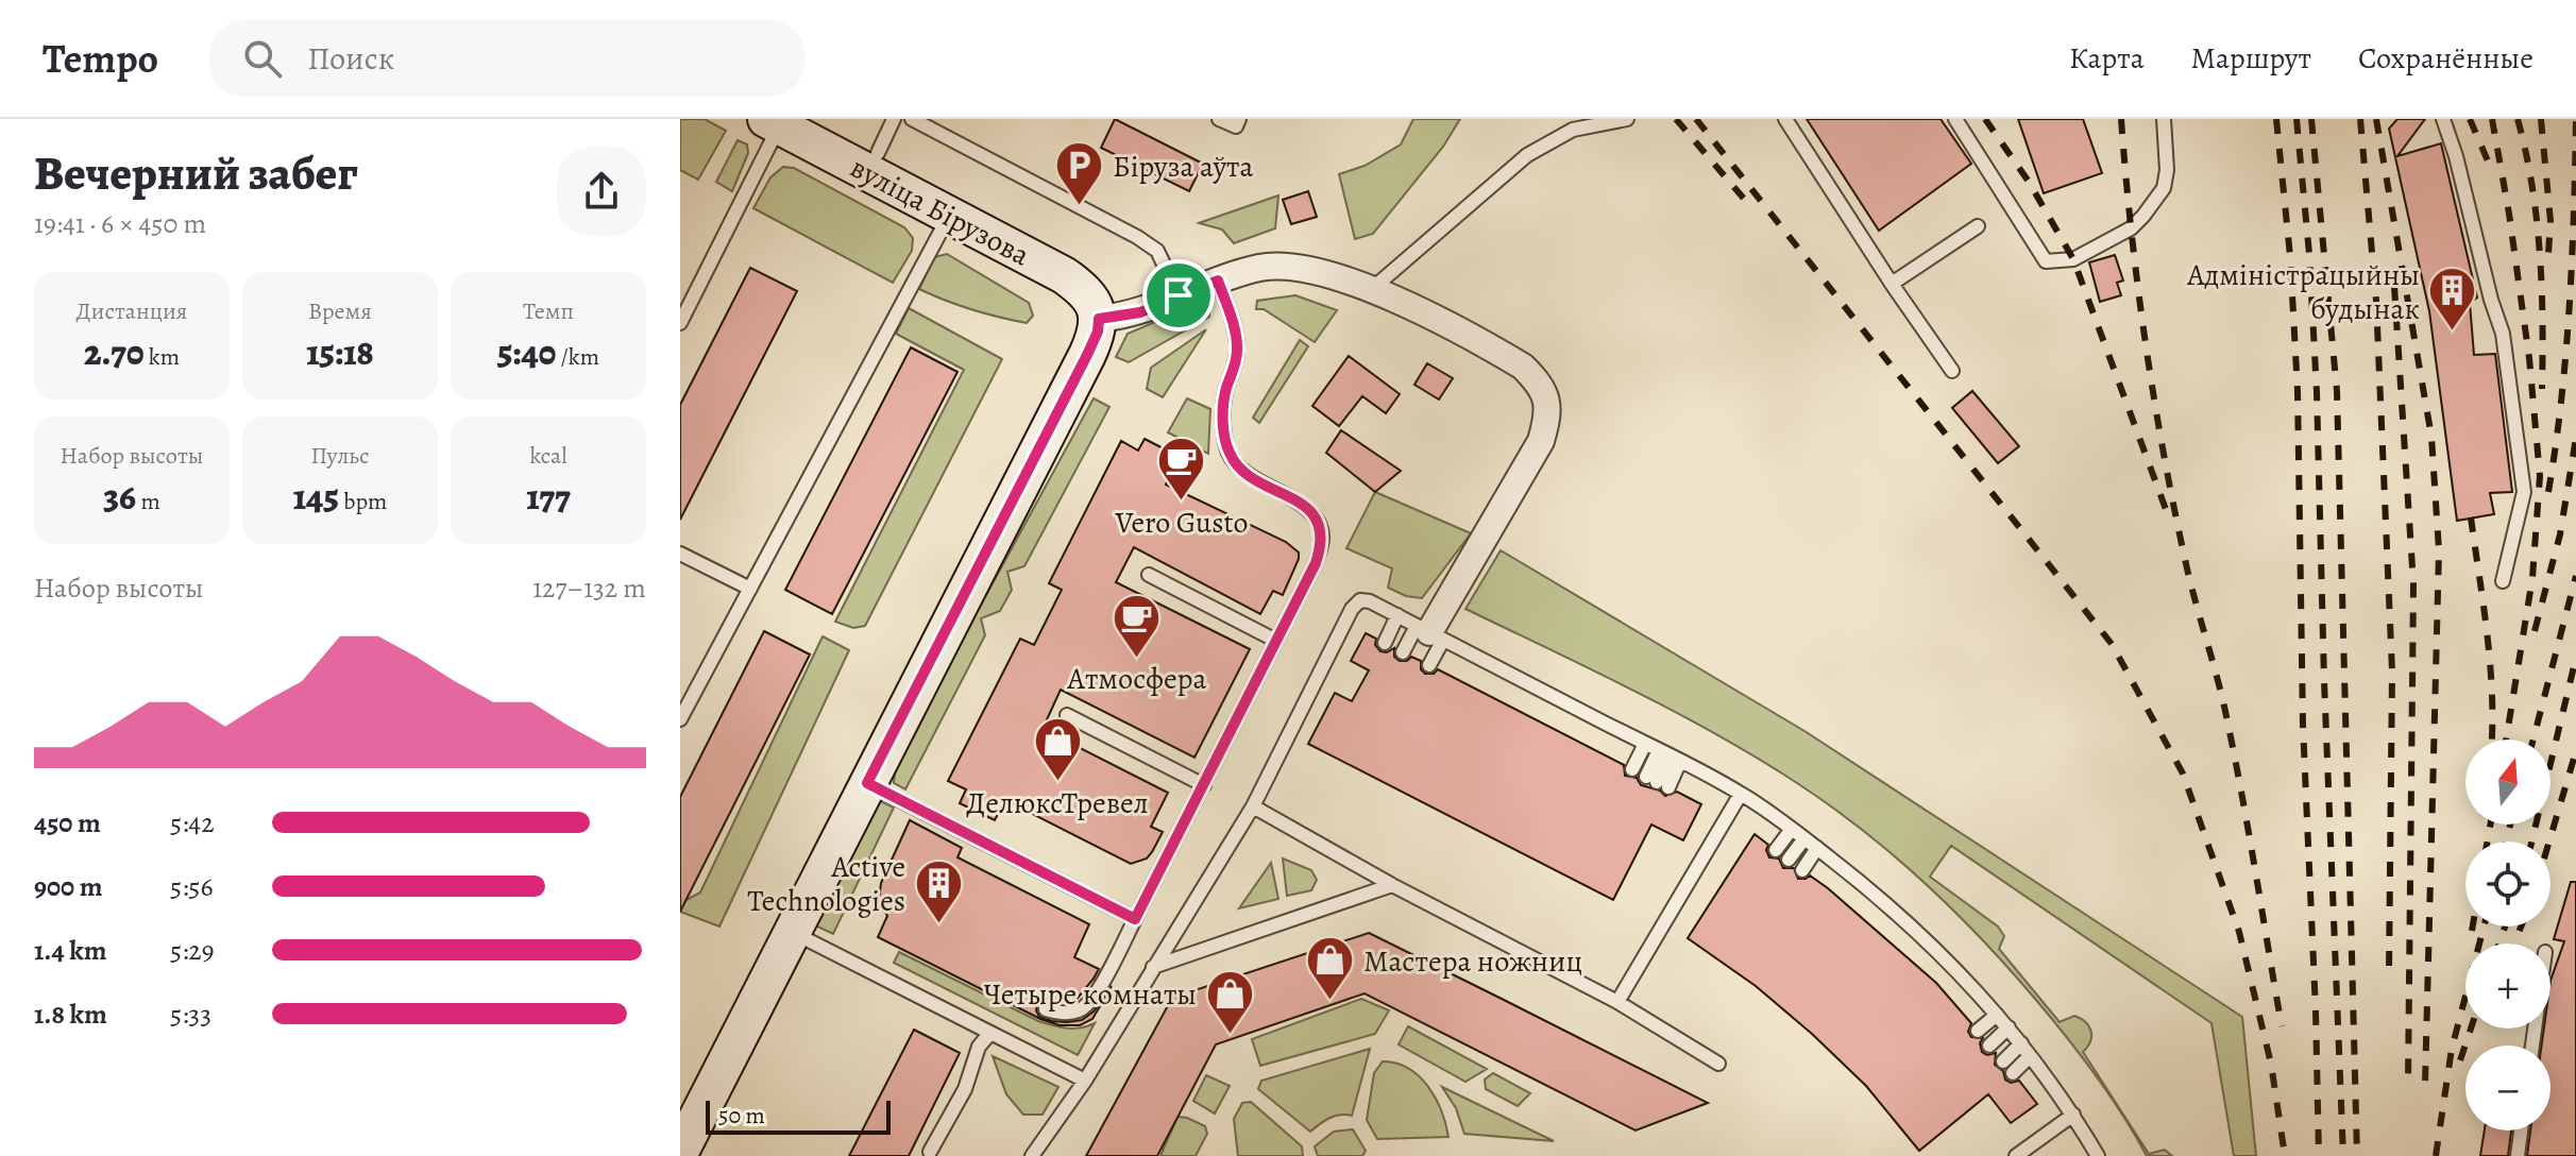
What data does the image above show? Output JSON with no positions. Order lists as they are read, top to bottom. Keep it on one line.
{"streets":{"street":["вуліца Бірузова"]},"places":{"parking":["Біруза аўта"],"building":["Адміністрацыйны будынак","Active Technologies"],"cafe":["Vero Gusto","Атмосфера"],"shop":["ДелюксТревел","Мастера ножниц","Четыре комнаты"]},"scale_bar":"50 m","north":"top","page":{"header":"Tempo","search":"Поиск","nav":["Карта","Маршрут","Сохранённые"],"heading":["Вечерний забег","19:41 · 6 × 450 m"],"stats":[["Дистанция","2.70 km"],["Время","15:18"],["Темп","5:40 /km"],["Набор высоты","36 m"],["Пульс","145 bpm"],["kcal","177"]],"chart":["Набор высоты","127–132 m"],"map_buttons":["+","−"],"list":[{"name":"450 m","note":"5:42"},{"name":"900 m","note":"5:56"},{"name":"1.4 km","note":"5:29"},{"name":"1.8 km","note":"5:33"}],"scale":"50 m"}}
